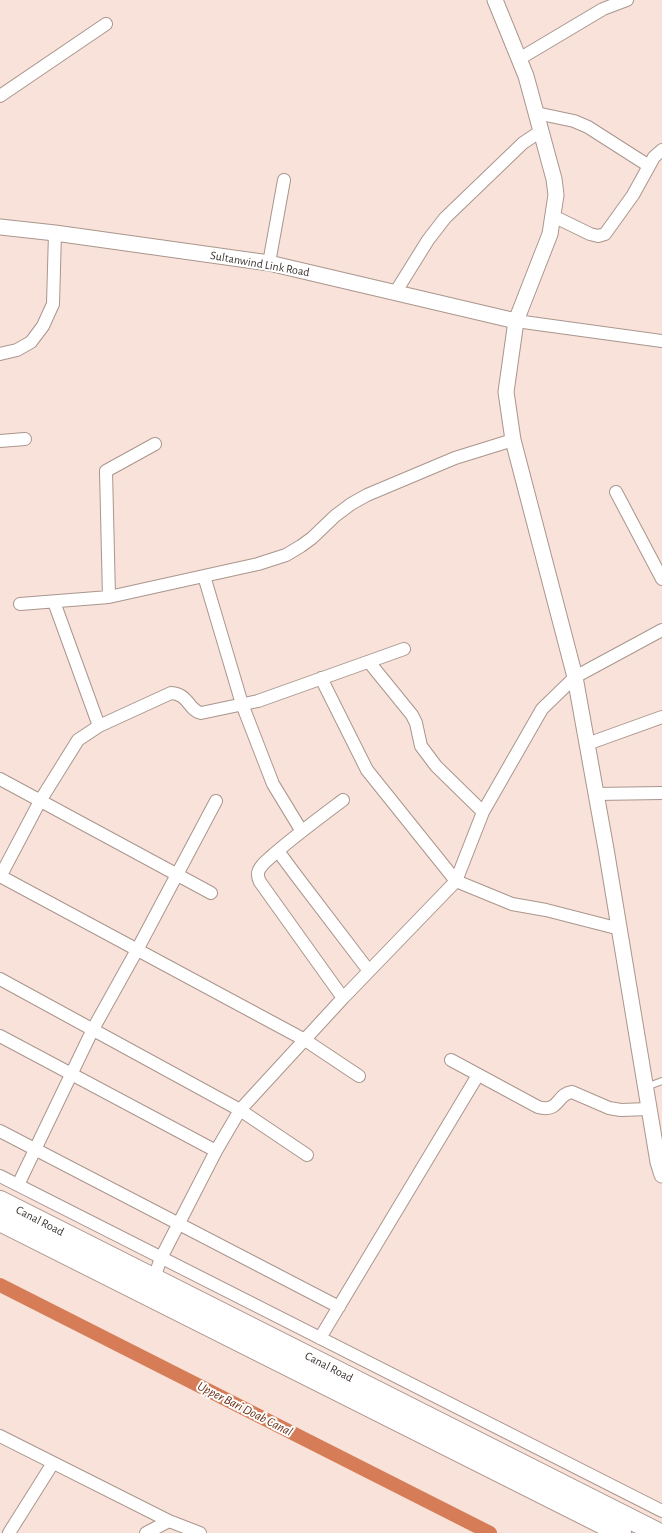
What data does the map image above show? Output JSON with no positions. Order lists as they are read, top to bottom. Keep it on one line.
{"streets":{"main road":["Canal Road"],"street":["Sultanwind Link Road"]},"water":["Upper Bari Doab Canal"]}
